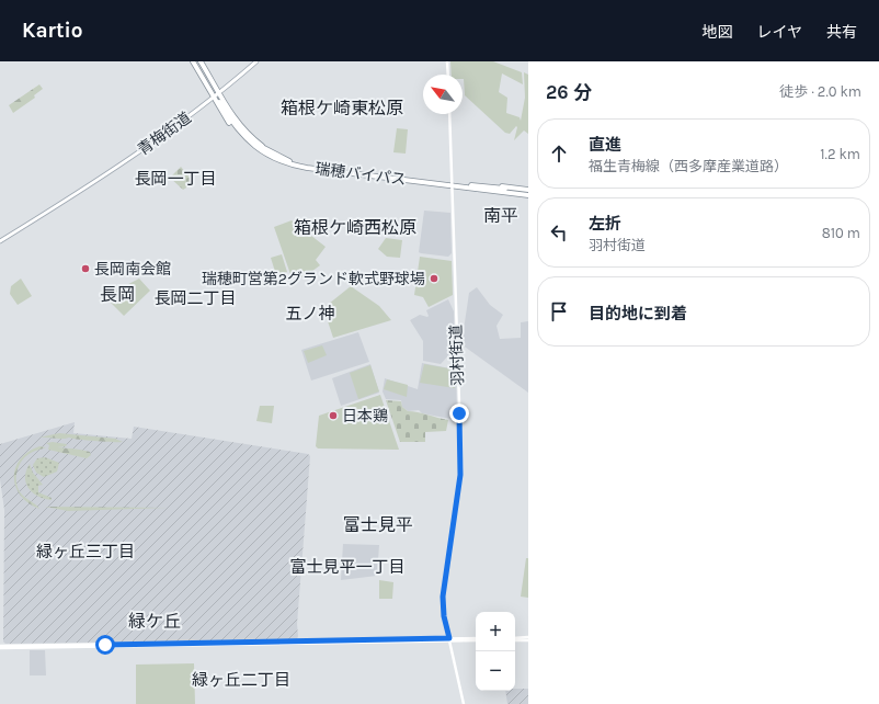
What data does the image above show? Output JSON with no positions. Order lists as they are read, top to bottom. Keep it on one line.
{"streets":{"highway":["瑞穂バイパス"],"main road":["青梅街道","羽村街道"]},"crossings":[["瑞穂バイパス","羽村街道"]],"districts":["箱根ケ崎東松原","長岡一丁目","南平","箱根ケ崎西松原","長岡","長岡二丁目","五ノ神","富士見平","緑ヶ丘三丁目","富士見平一丁目","緑ケ丘","緑ヶ丘二丁目"],"places":["長岡南会館","瑞穂町営第2グランド軟式野球場","日本鶏"],"north":"top left","page":{"header":"Kartio","nav":["地図","レイヤ","共有"],"heading":["26 分","徒歩 · 2.0 km"],"list":[["直進","福生青梅線（西多摩産業道路）","1.2 km"],["左折","羽村街道","810 m"],"目的地に到着"],"map_buttons":["+","−"]}}
